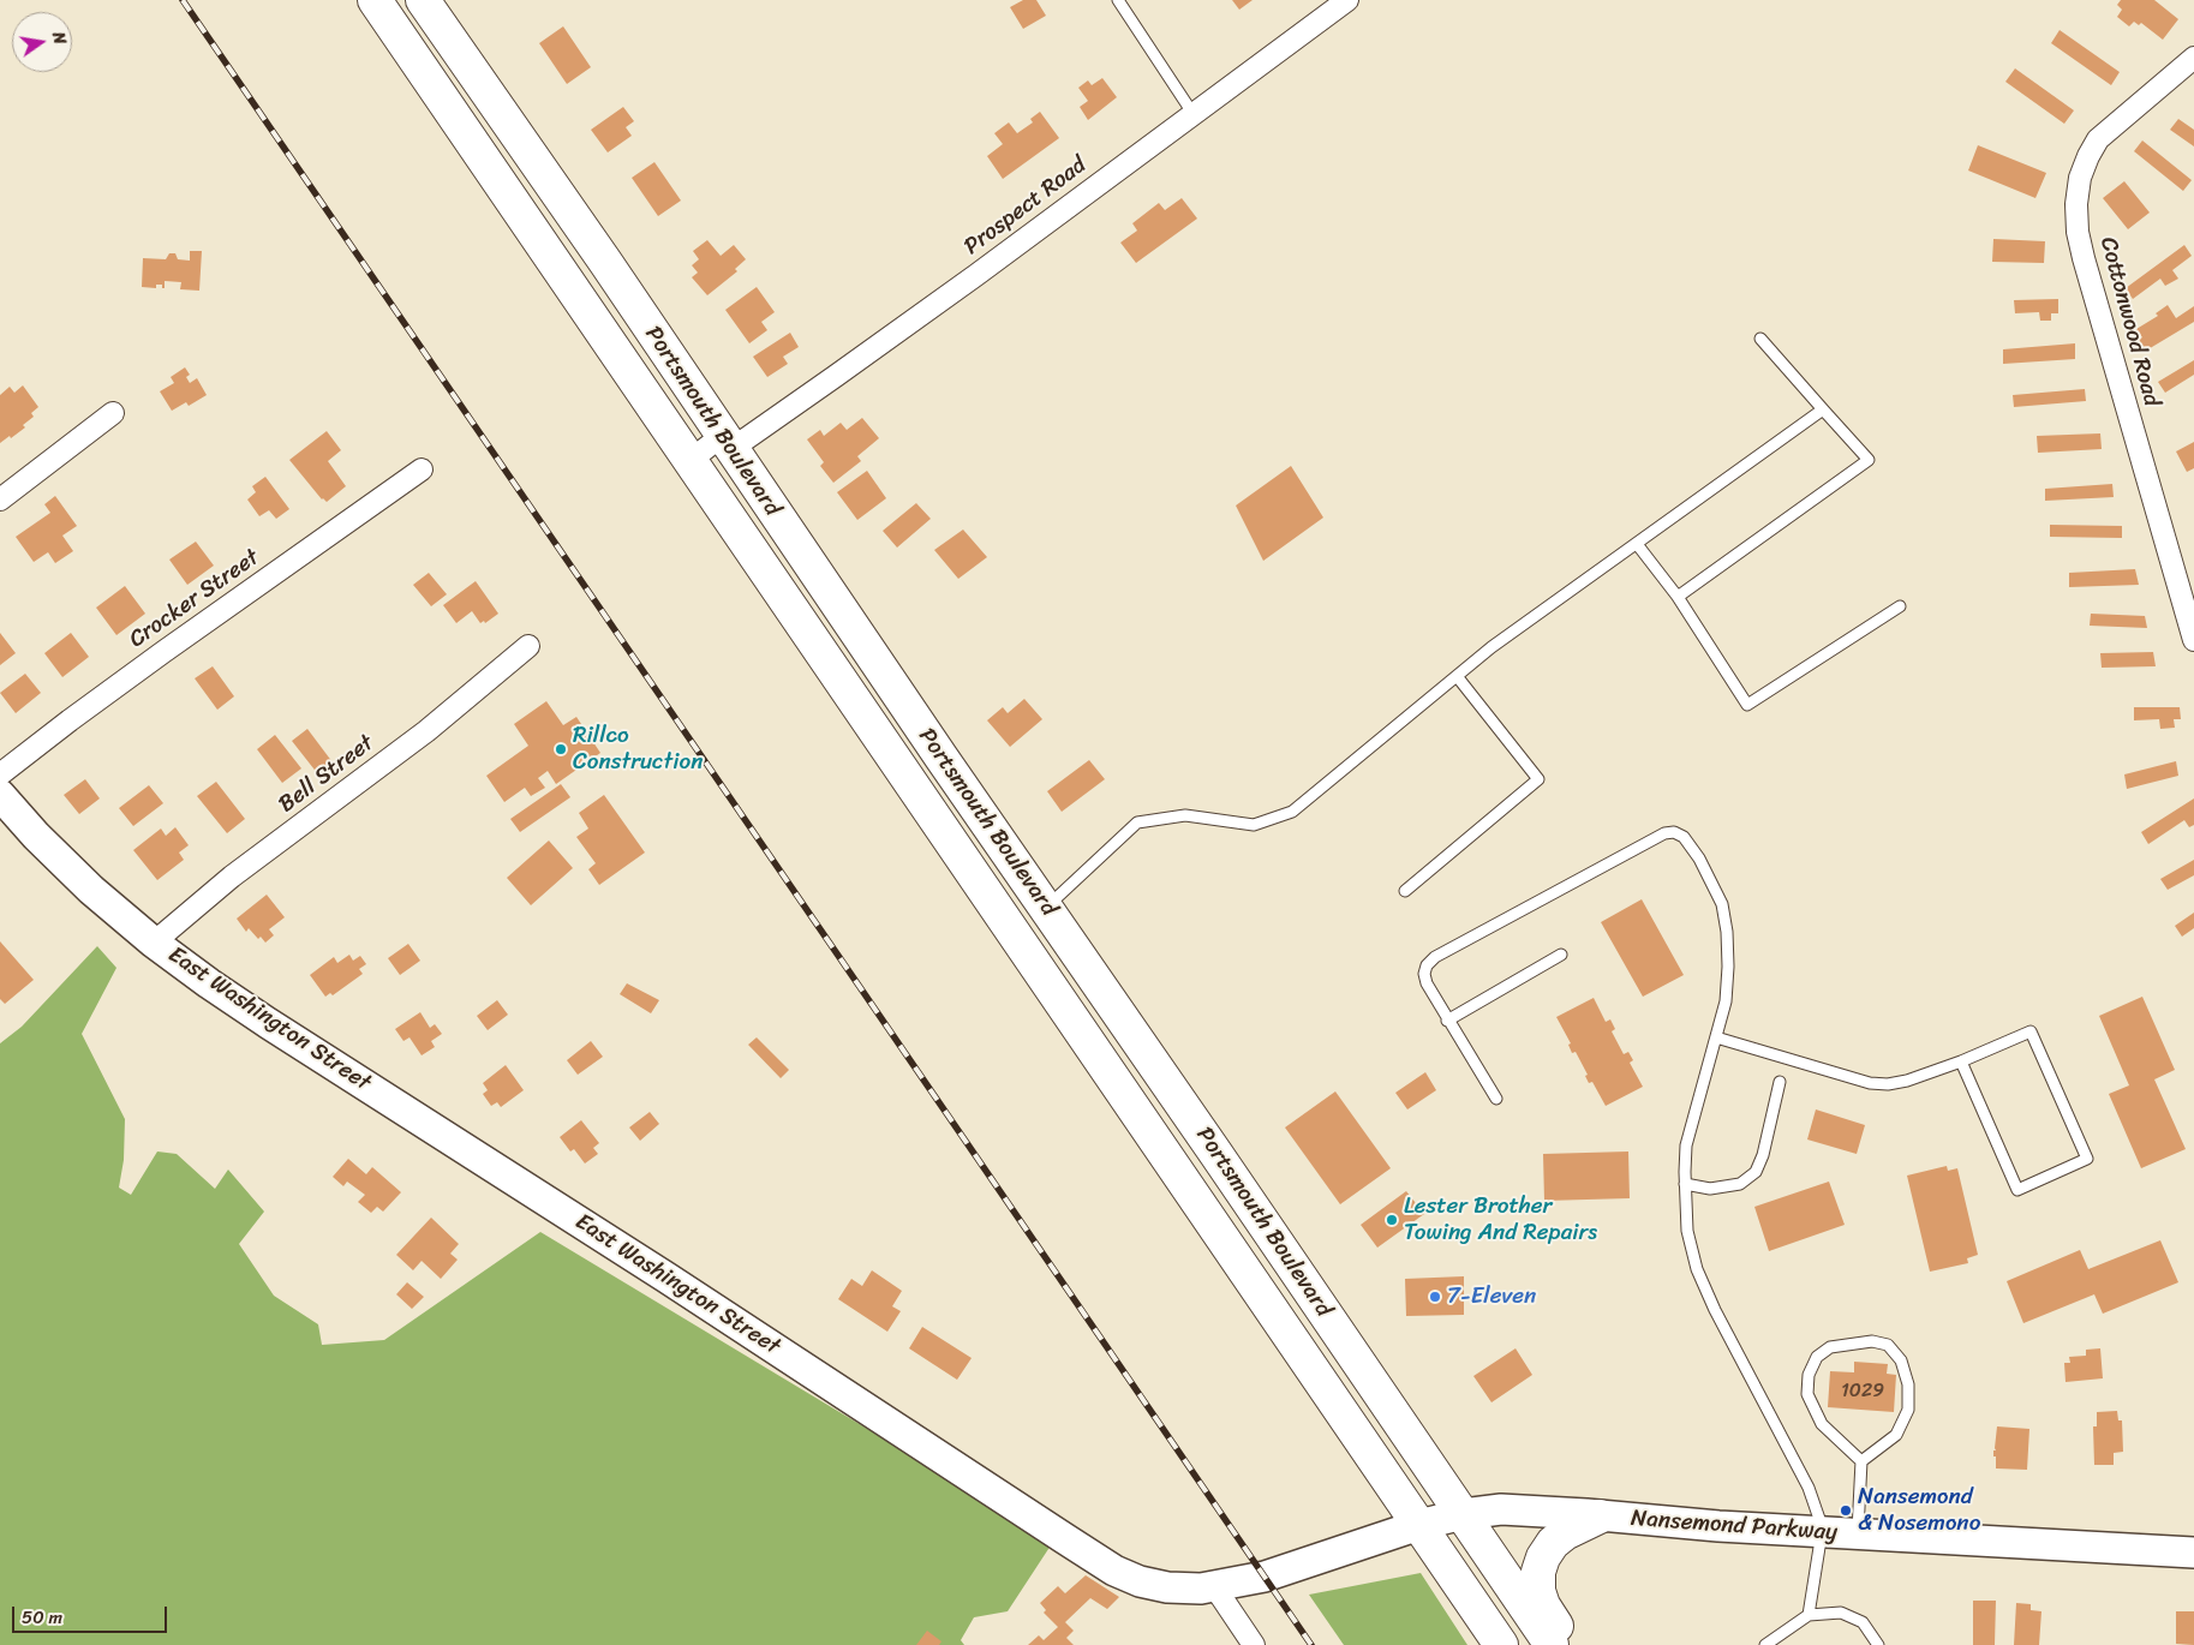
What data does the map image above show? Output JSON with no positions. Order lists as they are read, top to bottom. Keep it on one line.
{"streets":{"main road":["Portsmouth Boulevard","East Washington Street","Nansemond Parkway"],"street":["Prospect Road","Cottonwood Road","Crocker Street","Bell Street"]},"crossings":[["Prospect Road","Portsmouth Boulevard"],["Portsmouth Boulevard","East Washington Street"],["Portsmouth Boulevard","Nansemond Parkway"],["Bell Street","East Washington Street"],["East Washington Street","Nansemond Parkway"]],"places":["Rillco Construction","Lester Brother Towing And Repairs","7-Eleven","Nansemond & Nosemono"],"house_numbers":["1029"],"scale_bar":"50 m","north":"right"}
